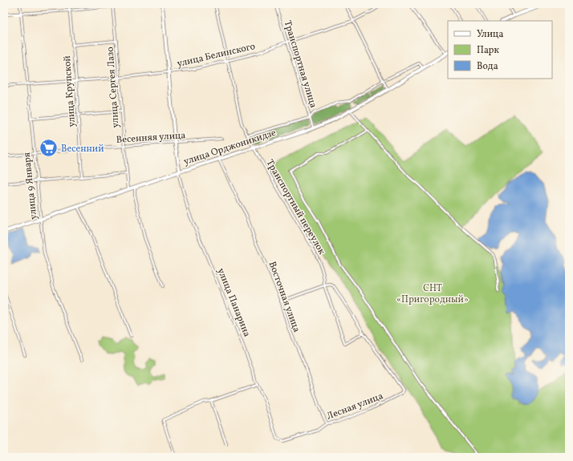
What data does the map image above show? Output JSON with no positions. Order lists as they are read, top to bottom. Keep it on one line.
{"streets":{"main road":["улица Орджоникидзе"],"street":["улица Белинского","Транспортная улица","улица Сергея Лазо","улица Крупской","Весенняя улица","улица 9 Января","Транспортный переулок","Восточная улица","улица Панарина","Лесная улица"]},"crossings":[["улица Белинского","Транспортная улица"],["улица Белинского","улица Сергея Лазо"],["улица Белинского","улица Крупской"],["улица Белинского","улица 9 Января"],["улица Белинского","улица Панарина"],["Транспортная улица","улица Орджоникидзе"],["улица Сергея Лазо","Весенняя улица"],["улица Сергея Лазо","улица Орджоникидзе"],["улица Крупской","Весенняя улица"],["Весенняя улица","улица 9 Января"],["Весенняя улица","улица Панарина"],["улица Орджоникидзе","улица 9 Января"],["улица Орджоникидзе","Транспортный переулок"],["улица Орджоникидзе","Восточная улица"],["улица Орджоникидзе","улица Панарина"],["Транспортный переулок","Лесная улица"],["Восточная улица","Лесная улица"],["улица Панарина","Лесная улица"]],"parks":["СНТ «Пригородный»"],"places":{"supermarket":["Весенний"]},"legend":["Улица","Парк","Вода"]}
